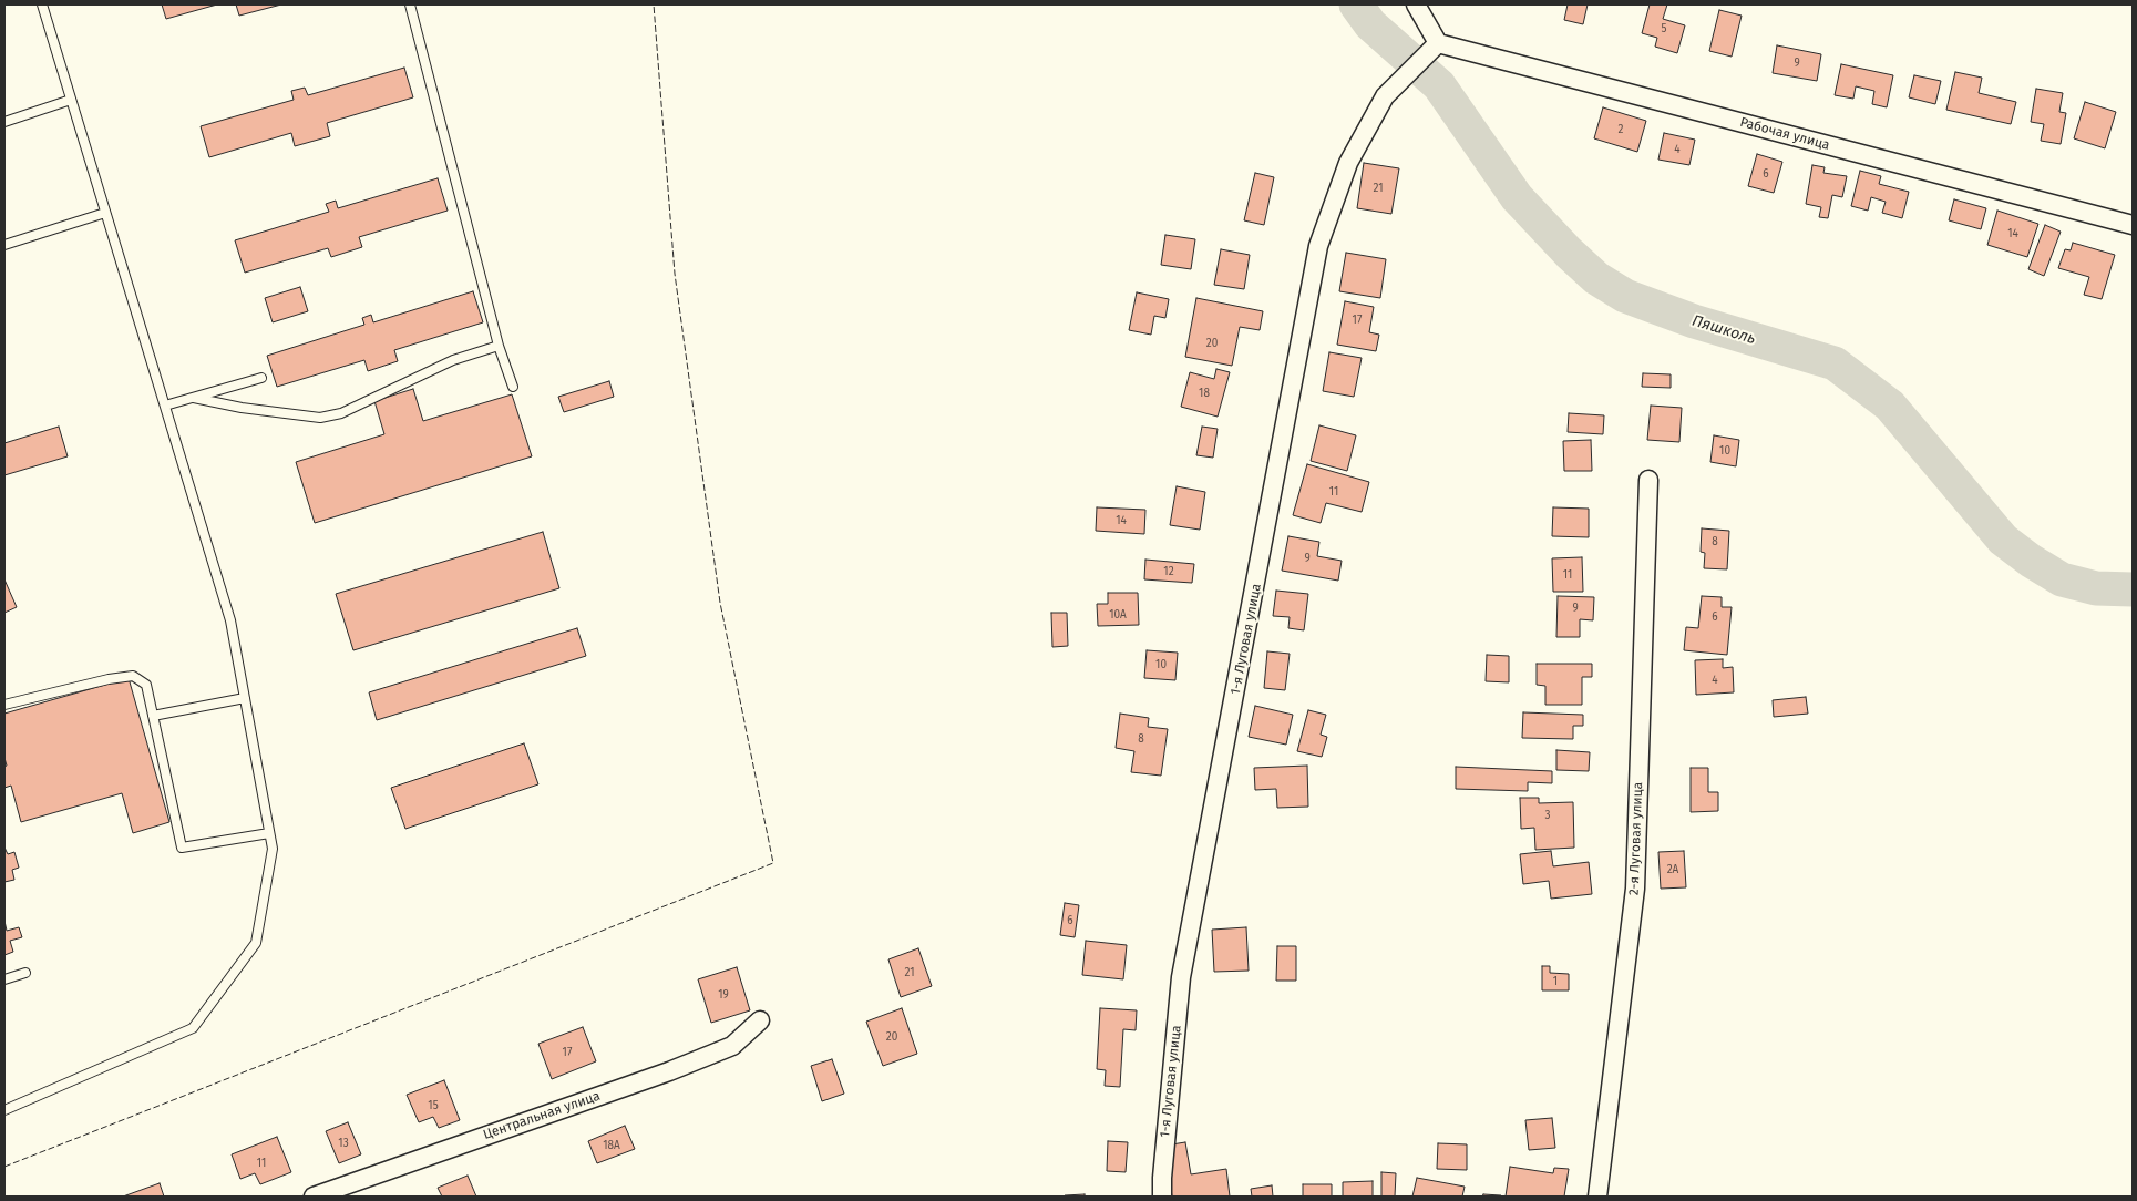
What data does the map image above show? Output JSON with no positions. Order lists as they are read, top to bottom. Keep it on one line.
{"streets":{"street":["Рабочая улица","1-я Луговая улица","2-я Луговая улица","Центральная улица"]},"crossings":[["Рабочая улица","1-я Луговая улица"]],"water":["Пяшколь"],"house_numbers":["5","9","2","4","6","21","14","17","20","18","10","11","14","8","9","12","11","9","10А","6","10","4","8","3","2А","6","21","1","19","20","17","15","13","18А","11"]}
